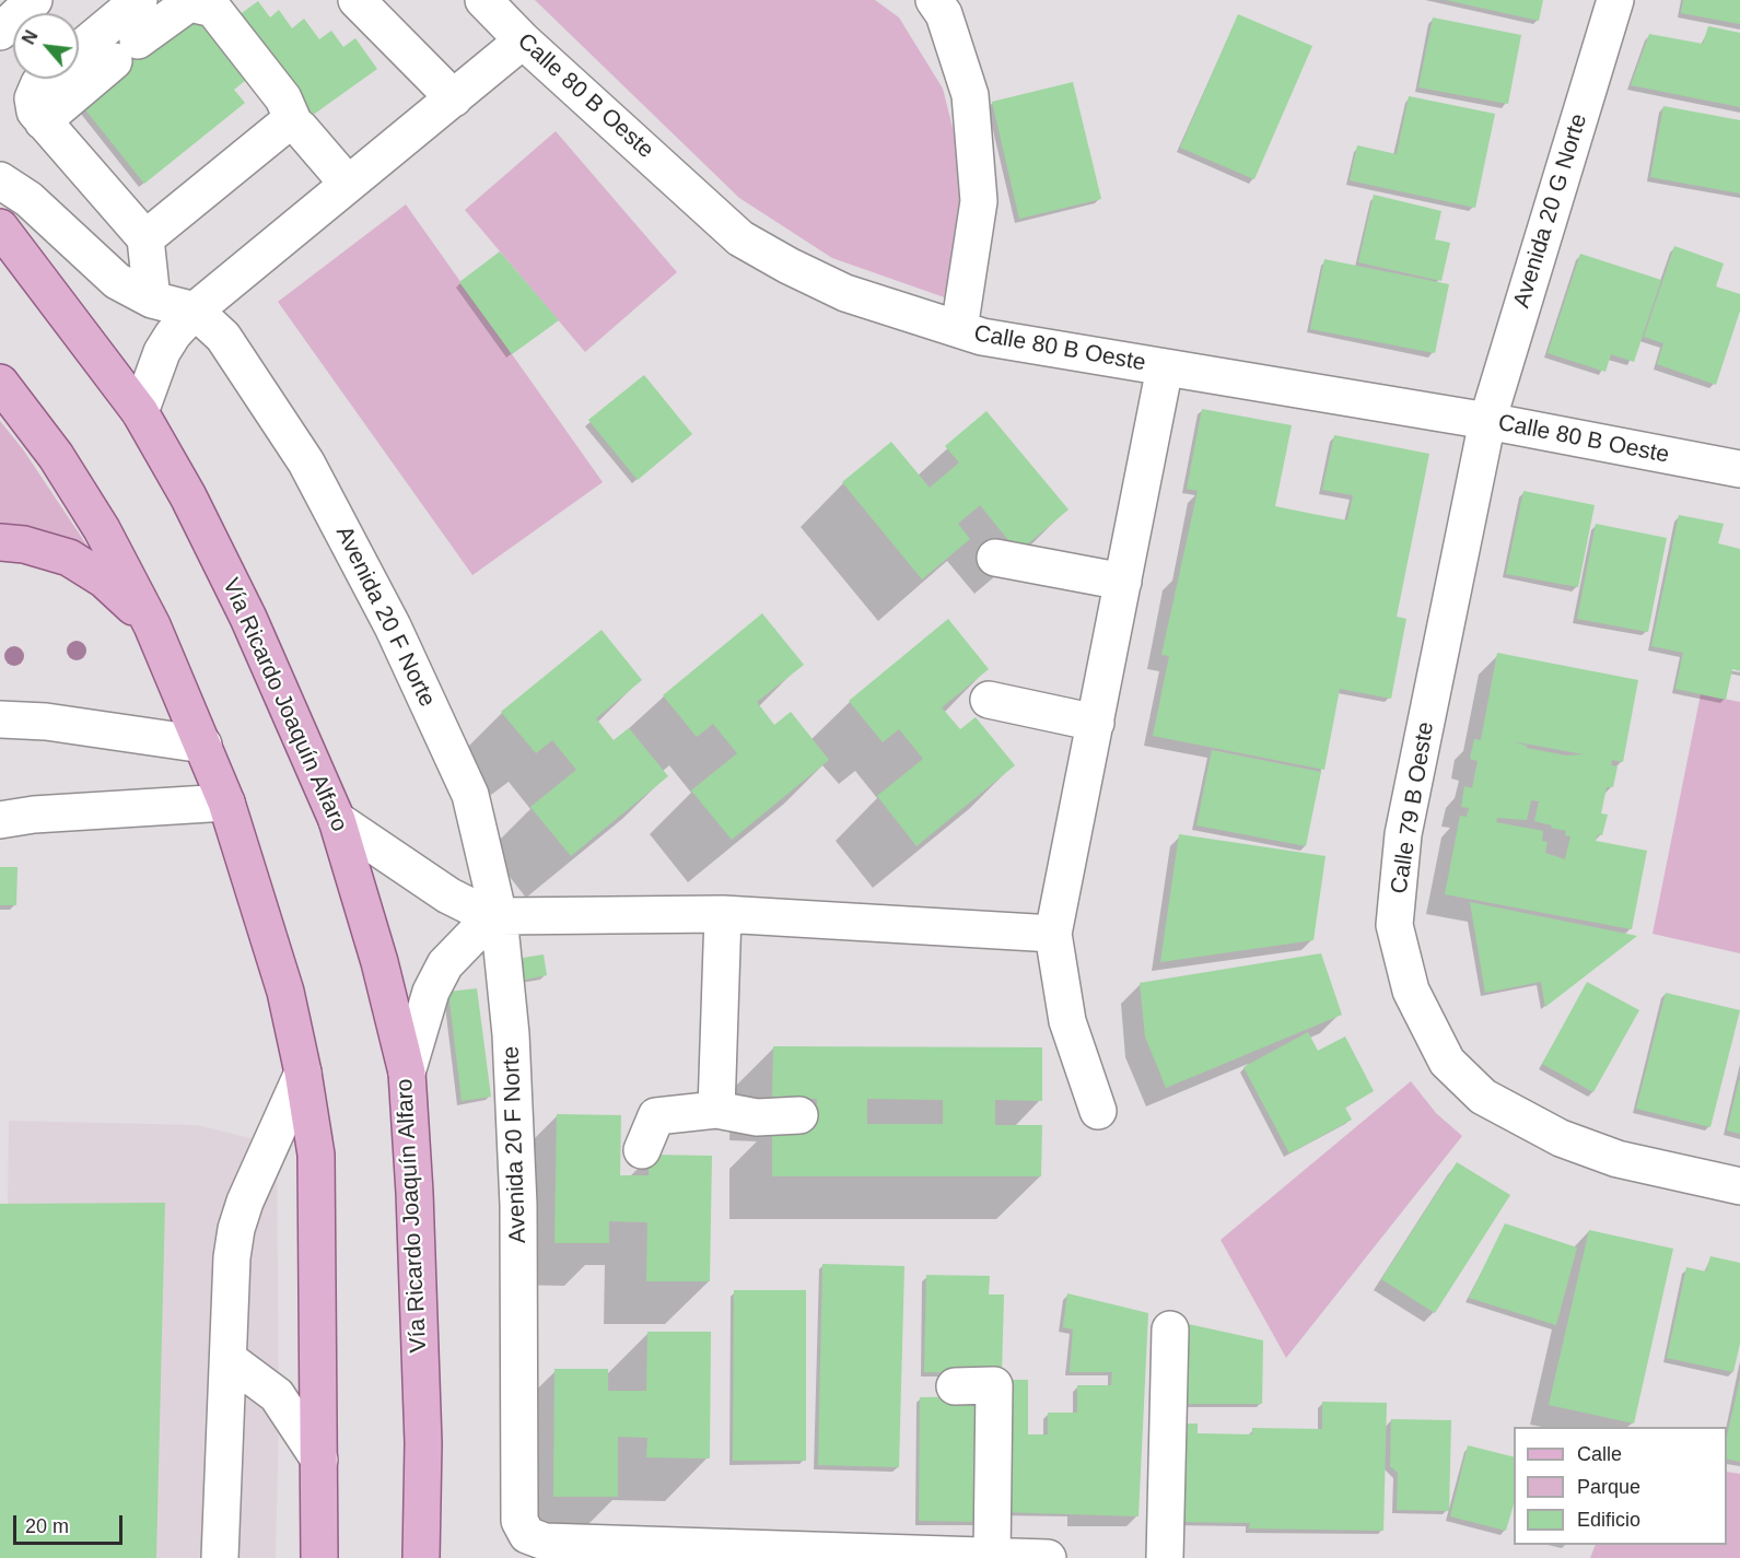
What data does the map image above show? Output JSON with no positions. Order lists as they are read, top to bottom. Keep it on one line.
{"streets":{"main road":["Vía Ricardo Joaquín Alfaro"],"street":["Calle 80 B Oeste","Avenida 20 G Norte","Avenida 20 F Norte","Calle 79 B Oeste"]},"crossings":[["Calle 80 B Oeste","Avenida 20 G Norte"],["Calle 80 B Oeste","Calle 79 B Oeste"],["Avenida 20 G Norte","Calle 79 B Oeste"]],"legend":["Calle","Parque","Edificio"],"scale_bar":"20 m","north":"top left"}
